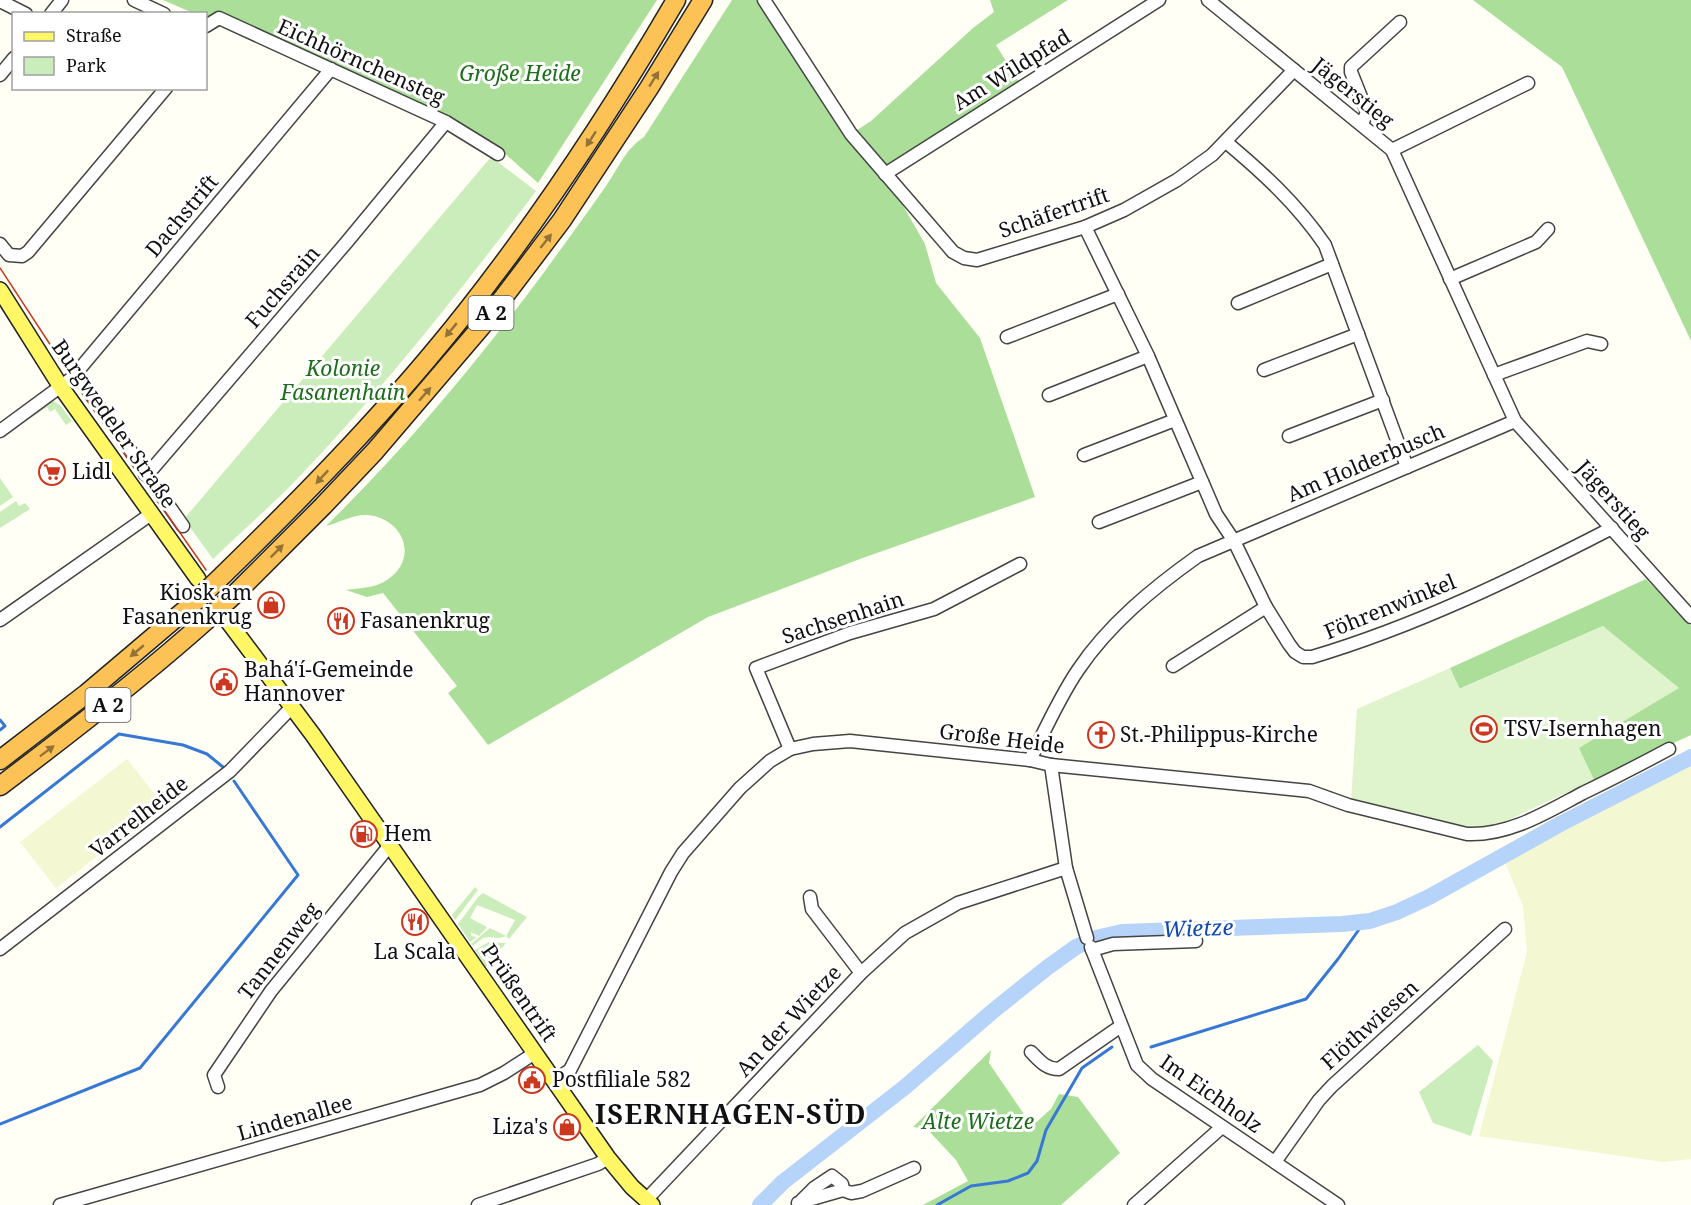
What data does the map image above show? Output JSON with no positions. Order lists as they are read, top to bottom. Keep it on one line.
{"streets":{"highway":["A 2"],"main road":["Burgwedeler Straße","Prüßentrift"],"street":["Eichhörnchensteg","Am Wildpfad","Jägerstieg","Schäfertrift","Dachstrift","Fuchsrain","Am Holderbusch","Föhrenwinkel","Sachsenhain","Große Heide","Varrelheide","Tannenweg","An der Wietze","Flöthwiesen","Im Eichholz","Lindenallee"]},"crossings":[["Eichhörnchensteg","Dachstrift"],["Eichhörnchensteg","Fuchsrain"],["Am Wildpfad","Schäfertrift"],["Jägerstieg","Schäfertrift"],["Jägerstieg","Am Holderbusch"],["Jägerstieg","Föhrenwinkel"],["Schäfertrift","Föhrenwinkel"],["Dachstrift","Burgwedeler Straße"],["Fuchsrain","Burgwedeler Straße"],["Am Holderbusch","Föhrenwinkel"],["Am Holderbusch","Große Heide"],["Sachsenhain","Große Heide"],["Große Heide","Prüßentrift"],["Große Heide","Im Eichholz"],["Varrelheide","Prüßentrift"],["Tannenweg","Prüßentrift"],["Prüßentrift","An der Wietze"],["Prüßentrift","Lindenallee"],["An der Wietze","Im Eichholz"],["Flöthwiesen","Im Eichholz"]],"districts":["ISERNHAGEN-SÜD"],"water":["Wietze"],"parks":["Große Heide","Kolonie Fasanenhain","Alte Wietze"],"places":{"supermarket":["Lidl"],"shop":["Kiosk am Fasanenkrug","Liza's"],"restaurant":["Fasanenkrug","La Scala"],"public building":["Bahá'í-Gemeinde Hannover","Postfiliale 582"],"sports":["TSV-Isernhagen"],"church":["St.-Philippus-Kirche"],"fuel station":["Hem"]},"legend":["Straße","Park"]}
